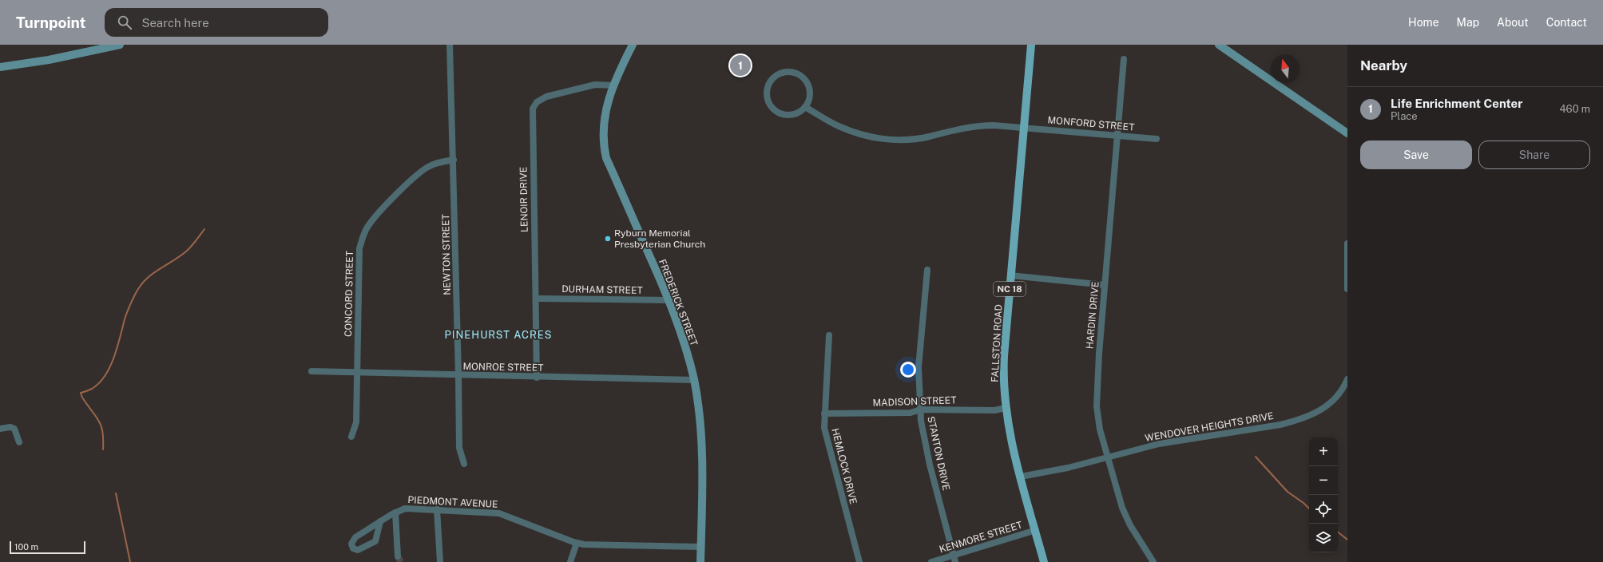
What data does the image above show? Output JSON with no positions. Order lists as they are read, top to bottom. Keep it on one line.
{"streets":{"main road":["NC 18","FALLSTON ROAD"],"street":["MONFORD STREET","LENOIR DRIVE","NEWTON STREET","DURHAM STREET","CONCORD STREET","FREDERICK STREET","HARDIN DRIVE","MONROE STREET","MADISON STREET","WENDOVER HEIGHTS DRIVE","STANTON DRIVE","HEMLOCK DRIVE","PIEDMONT AVENUE","KENMORE STREET"]},"crossings":[["MONFORD STREET","HARDIN DRIVE"],["MONFORD STREET","FALLSTON ROAD"],["LENOIR DRIVE","DURHAM STREET"],["LENOIR DRIVE","FREDERICK STREET"],["LENOIR DRIVE","MONROE STREET"],["NEWTON STREET","CONCORD STREET"],["NEWTON STREET","MONROE STREET"],["DURHAM STREET","FREDERICK STREET"],["CONCORD STREET","MONROE STREET"],["FREDERICK STREET","MONROE STREET"],["FREDERICK STREET","PIEDMONT AVENUE"],["HARDIN DRIVE","WENDOVER HEIGHTS DRIVE"],["FALLSTON ROAD","MADISON STREET"],["FALLSTON ROAD","WENDOVER HEIGHTS DRIVE"],["FALLSTON ROAD","KENMORE STREET"],["MADISON STREET","STANTON DRIVE"],["MADISON STREET","HEMLOCK DRIVE"],["STANTON DRIVE","KENMORE STREET"]],"districts":["PINEHURST ACRES"],"places":["Ryburn Memorial Presbyterian Church"],"scale_bar":"100 m","north":"top","page":{"header":"Turnpoint","search":"Search here","nav":["Home","Map","About","Contact"],"heading":"Nearby","pins":"1","list":[{"mark":"1","name":"Life Enrichment Center","note":"Place","value":"460 m"}],"buttons":["Save","Share"],"map_buttons":["+","−"],"scale":"100 m"}}
